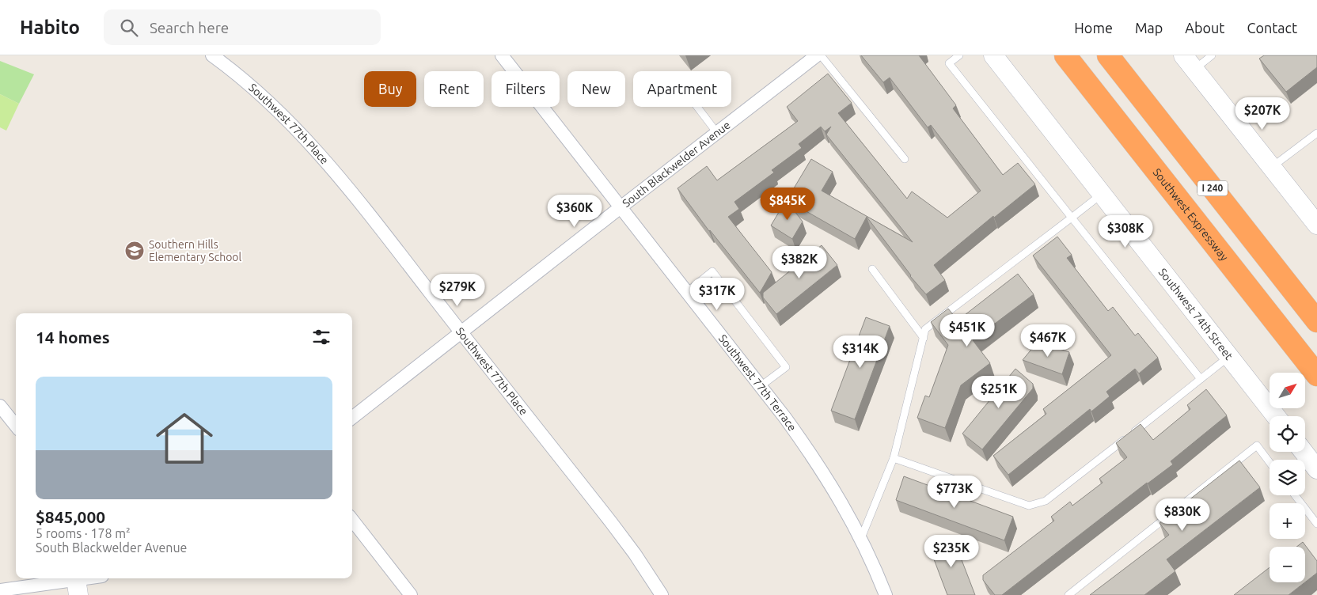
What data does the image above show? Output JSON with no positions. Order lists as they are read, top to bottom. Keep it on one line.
{"streets":{"highway":["I 240","Southwest Expressway"],"main road":["Southwest 74th Street"],"street":["Southwest 77th Place","South Blackwelder Avenue","Southwest 77th Terrace"]},"crossings":[["Southwest 77th Place","South Blackwelder Avenue"],["South Blackwelder Avenue","Southwest 77th Terrace"]],"places":{"school or university":["Southern Hills Elementary School"]},"north":"top right","page":{"header":"Habito","search":"Search here","nav":["Home","Map","About","Contact"],"chip":["Buy","Rent","Filters","New","Apartment"],"price":["$207K","$845K","$360K","$308K","$382K","$279K","$317K","$451K","$467K","$314K","$251K","$773K","$830K","$235K"],"heading":"14 homes","list":[{"name":"$845,000","note":"5 rooms · 178 m² · South Blackwelder Avenue"}],"map_buttons":["+","−"]}}
